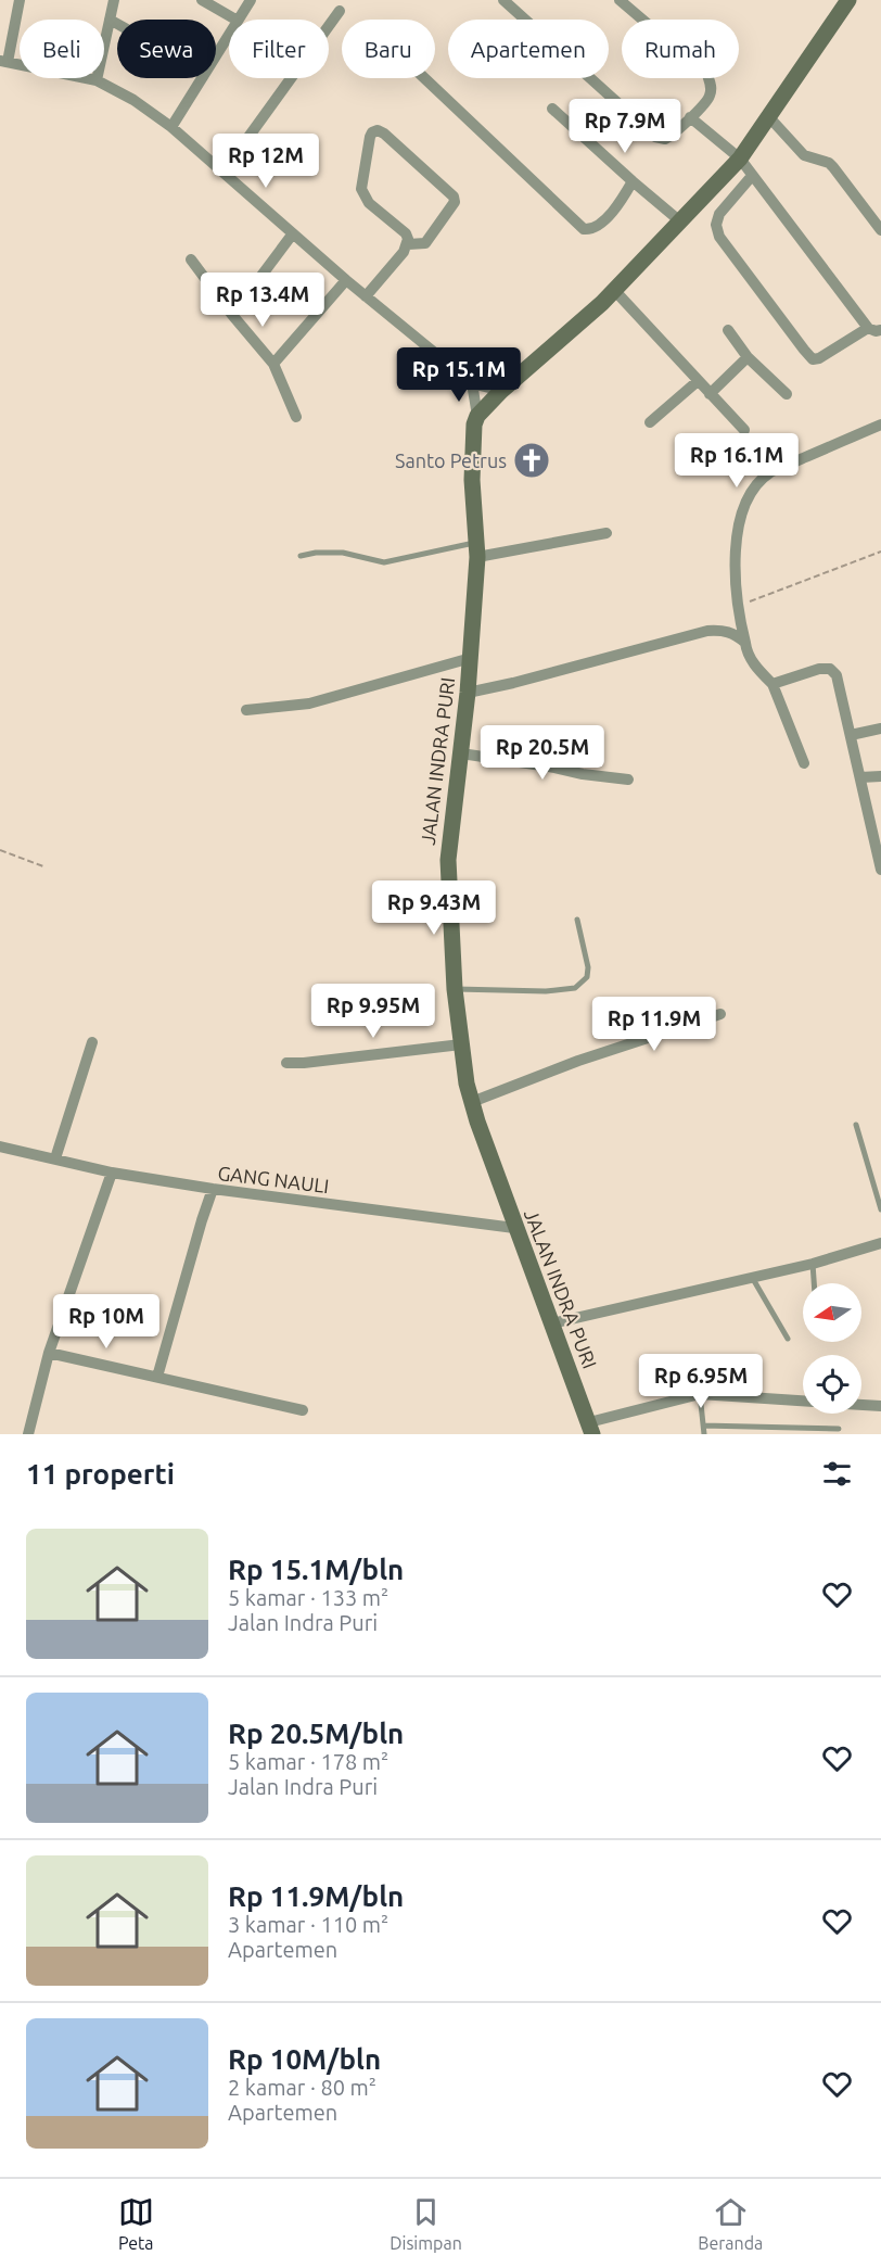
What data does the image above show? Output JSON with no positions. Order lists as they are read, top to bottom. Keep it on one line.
{"streets":{"street":["JALAN INDRA PURI","GANG NAULI"]},"crossings":[["JALAN INDRA PURI","GANG NAULI"]],"places":{"church":["Santo Petrus"]},"north":"left","page":{"chip":["Beli","Sewa","Filter","Baru","Apartemen","Rumah"],"price":["Rp 7.9M","Rp 12M","Rp 13.4M","Rp 15.1M","Rp 16.1M","Rp 20.5M","Rp 9.43M","Rp 9.95M","Rp 11.9M","Rp 10M","Rp 6.95M"],"heading":"11 properti","list":[{"name":"Rp 15.1M/bln","note":"5 kamar · 133 m² · Jalan Indra Puri"},{"name":"Rp 20.5M/bln","note":"5 kamar · 178 m² · Jalan Indra Puri"},{"name":"Rp 11.9M/bln","note":"3 kamar · 110 m² · Apartemen"},{"name":"Rp 10M/bln","note":"2 kamar · 80 m² · Apartemen"}],"tabs":["Peta","Disimpan","Beranda"]}}
